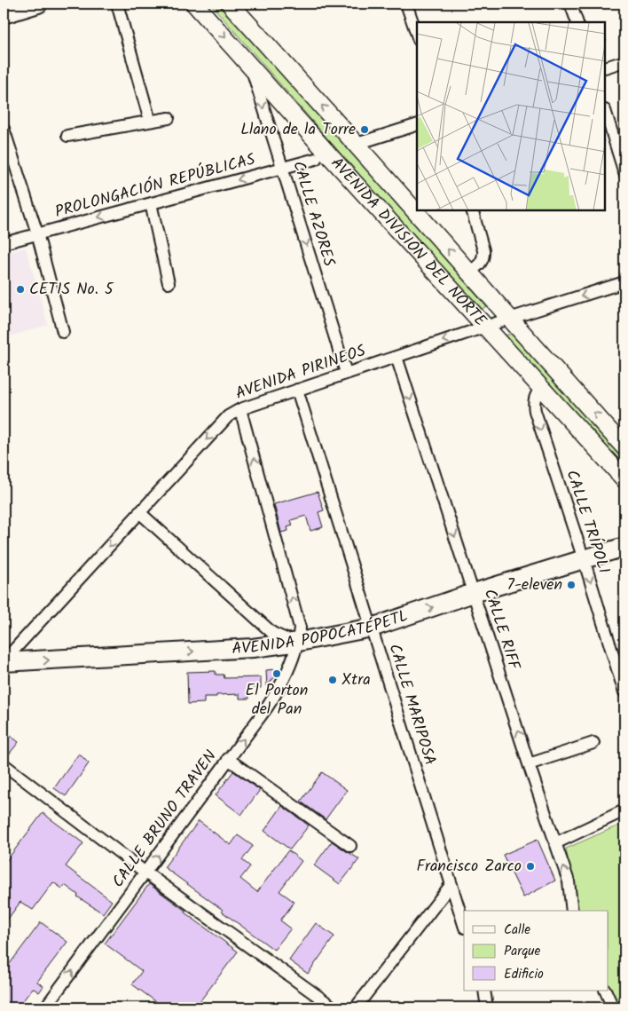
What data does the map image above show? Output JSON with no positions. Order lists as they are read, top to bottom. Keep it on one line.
{"streets":{"main road":["AVENIDA DIVISIÓN DEL NORTE","AVENIDA POPOCATÉPETL"],"street":["PROLONGACIÓN REPÚBLICAS","CALLE AZORES","AVENIDA PIRINEOS","CALLE TRÍPOLI","CALLE RIFF","CALLE MARIPOSA","CALLE BRUNO TRAVEN"]},"crossings":[["PROLONGACIÓN REPÚBLICAS","CALLE AZORES"],["CALLE AZORES","AVENIDA DIVISIÓN DEL NORTE"],["CALLE AZORES","AVENIDA PIRINEOS"],["AVENIDA DIVISIÓN DEL NORTE","AVENIDA PIRINEOS"],["AVENIDA DIVISIÓN DEL NORTE","CALLE TRÍPOLI"],["AVENIDA PIRINEOS","CALLE RIFF"],["AVENIDA PIRINEOS","AVENIDA POPOCATÉPETL"],["AVENIDA PIRINEOS","CALLE MARIPOSA"],["CALLE TRÍPOLI","AVENIDA POPOCATÉPETL"],["CALLE RIFF","AVENIDA POPOCATÉPETL"],["AVENIDA POPOCATÉPETL","CALLE MARIPOSA"],["AVENIDA POPOCATÉPETL","CALLE BRUNO TRAVEN"]],"one_way":["CALLE AZORES","AVENIDA PIRINEOS","CALLE TRÍPOLI","AVENIDA POPOCATÉPETL","CALLE BRUNO TRAVEN"],"places":["Llano de la Torre","CETIS No. 5","7-eleven","El Porton del Pan","Xtra","Francisco Zarco"],"legend":["Calle","Parque","Edificio"]}
